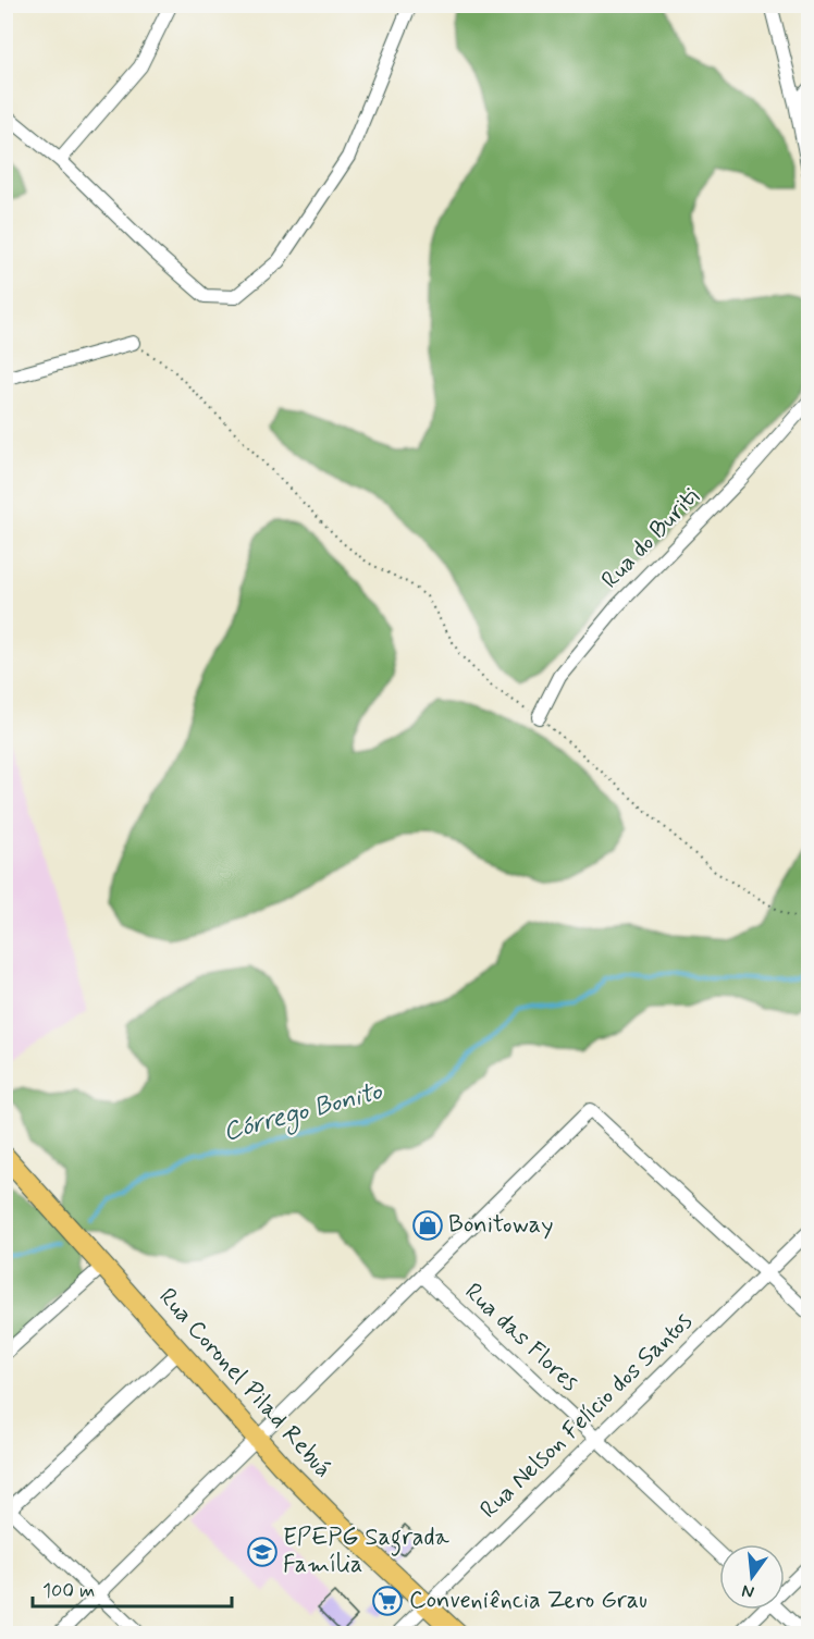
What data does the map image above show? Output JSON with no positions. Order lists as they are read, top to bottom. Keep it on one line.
{"streets":{"main road":["Rua Coronel Pilad Rebuá"],"street":["Rua do Buriti","Rua das Flores","Rua Nelson Felício dos Santos"]},"crossings":[["Rua das Flores","Rua Nelson Felício dos Santos"],["Rua Coronel Pilad Rebuá","Rua Nelson Felício dos Santos"]],"water":["Córrego Bonito"],"places":{"shop":["Bonitoway"],"school or university":["EPEPG Sagrada Família"],"supermarket":["Conveniência Zero Grau"]},"scale_bar":"100 m","north":"bottom"}
